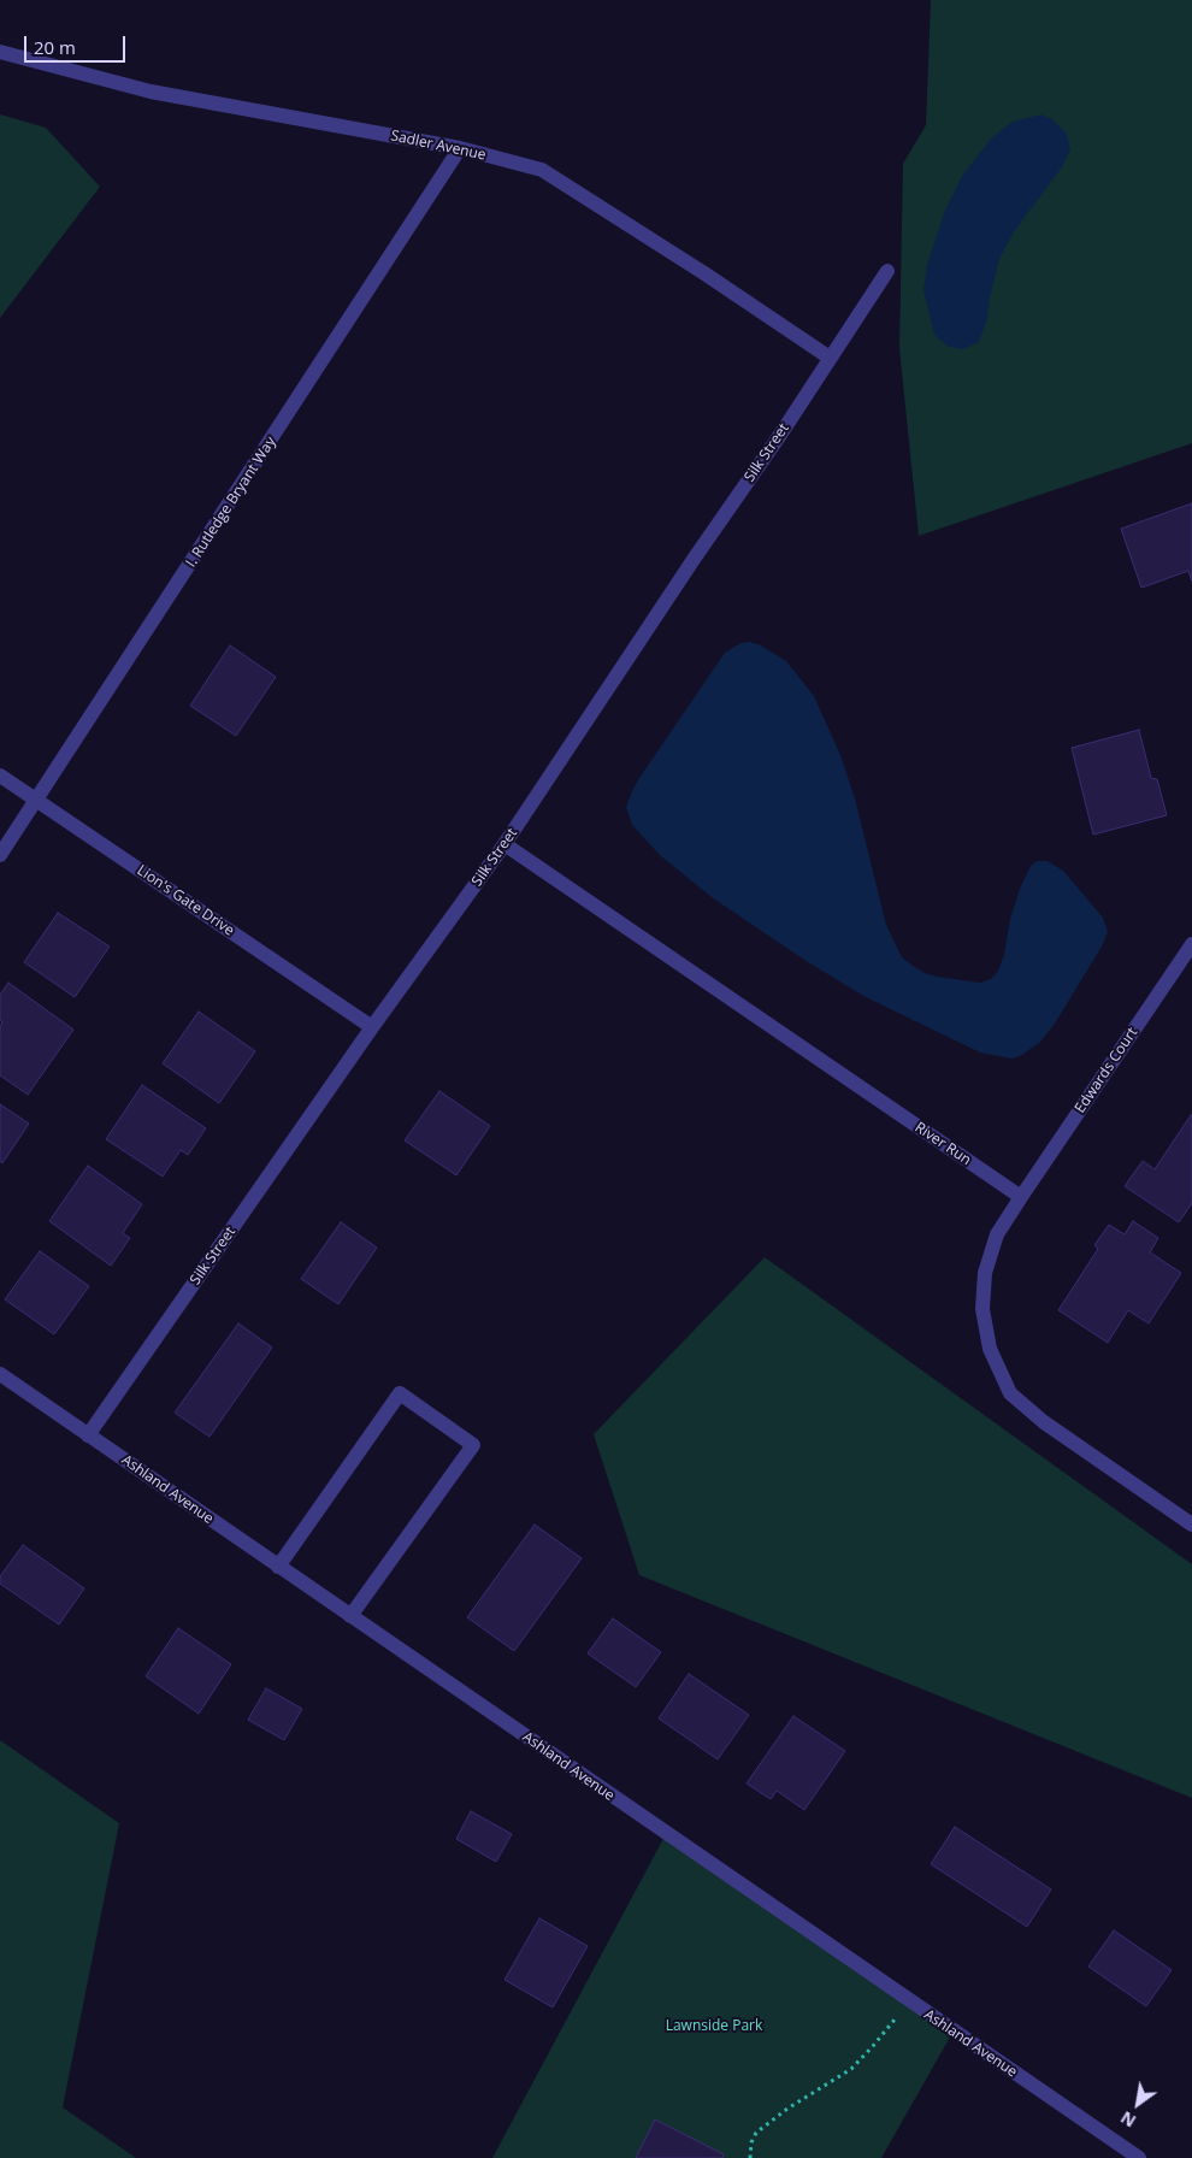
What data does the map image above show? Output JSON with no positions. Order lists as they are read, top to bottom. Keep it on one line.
{"streets":{"street":["Sadler Avenue","Silk Street","I. Rutledge Bryant Way","Lion's Gate Drive","Edwards Court","River Run","Ashland Avenue"]},"crossings":[["Sadler Avenue","Silk Street"],["Sadler Avenue","I. Rutledge Bryant Way"],["Silk Street","Lion's Gate Drive"],["Silk Street","River Run"],["Silk Street","Ashland Avenue"],["I. Rutledge Bryant Way","Lion's Gate Drive"],["Edwards Court","River Run"]],"parks":["Lawnside Park"],"scale_bar":"20 m","north":"bottom left"}
